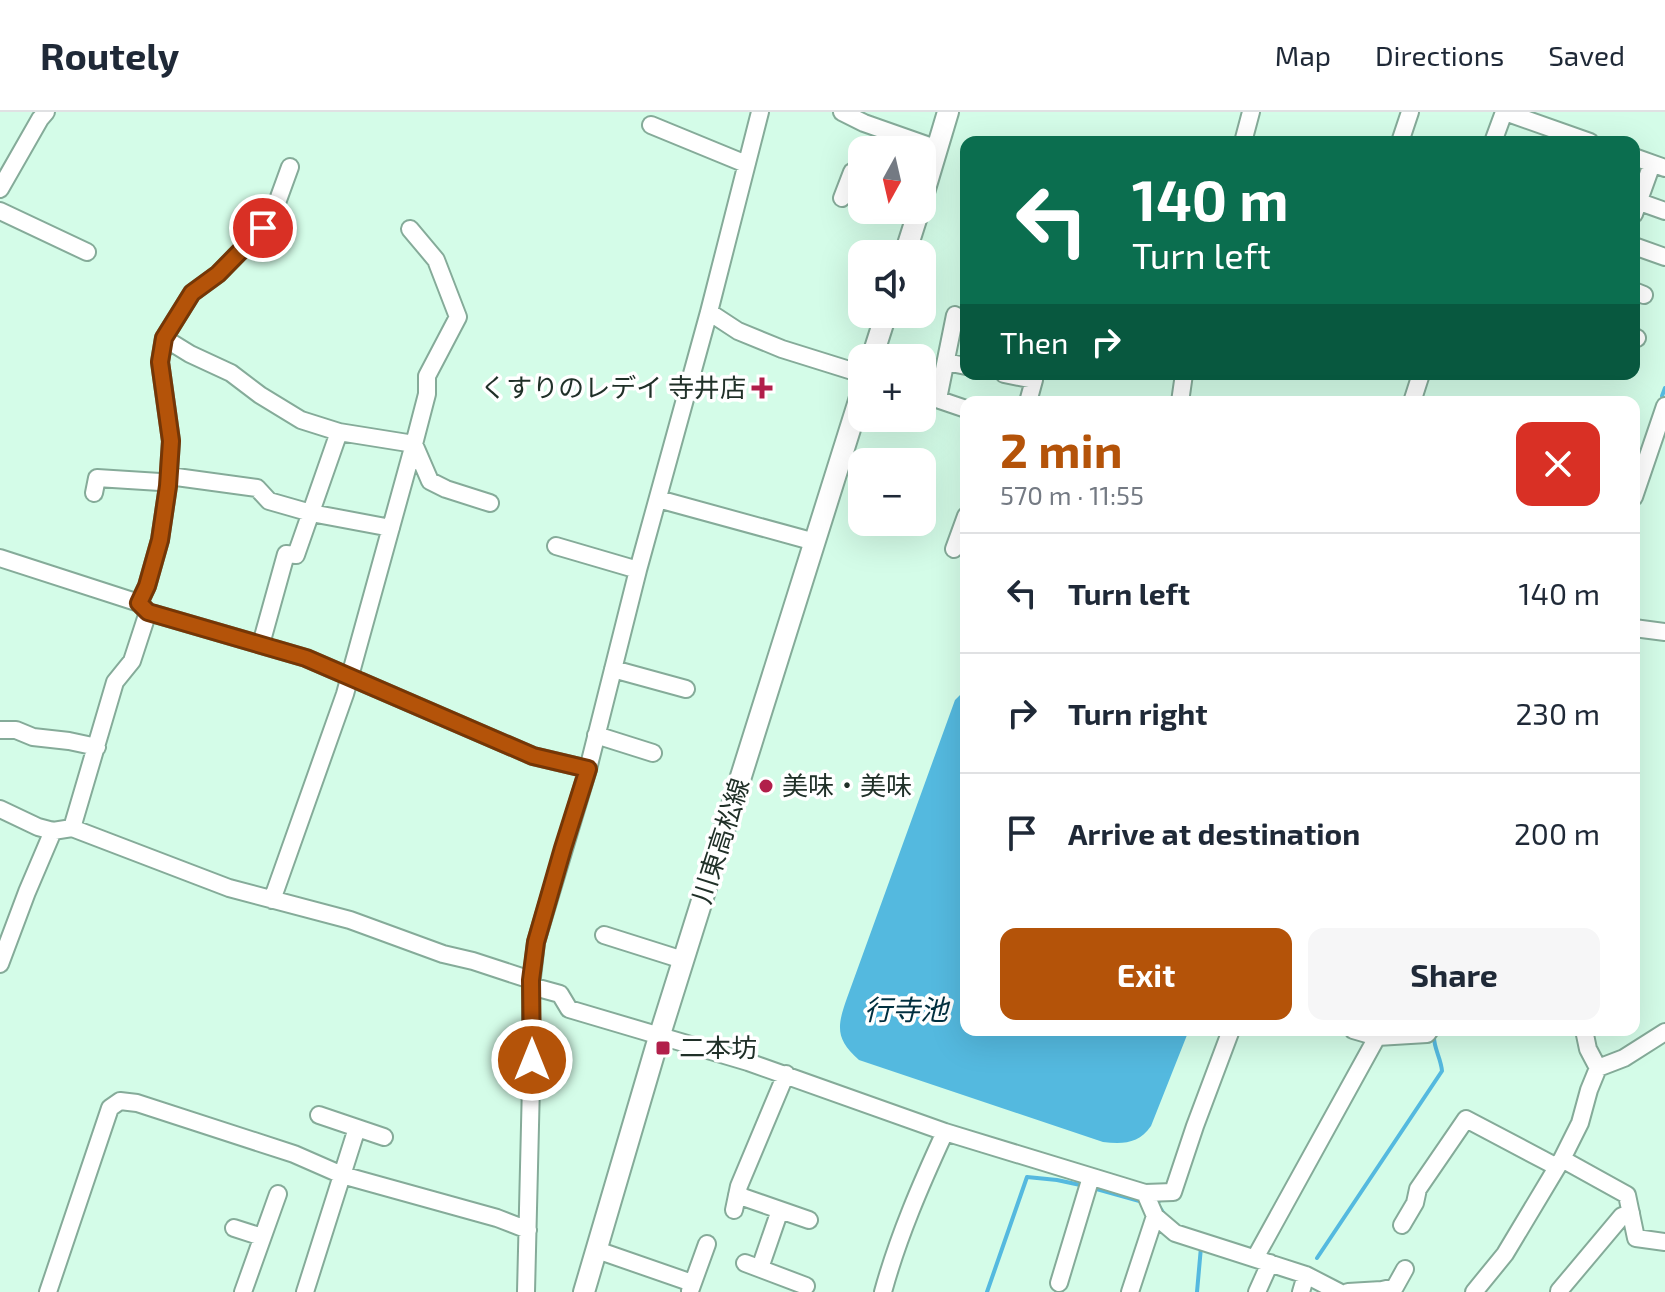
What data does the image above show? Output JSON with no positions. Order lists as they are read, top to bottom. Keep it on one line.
{"streets":{"main road":["川東高松線"]},"water":["行寺池"],"places":{"health":["くすりのレデイ 寺井店"],"other":["美味・美味"],"transit":["二本坊"]},"north":"bottom","page":{"header":"Routely","nav":["Map","Directions","Saved"],"map_buttons":["+","−"],"turn":["140 m","Turn left"],"then":"Then","heading":["2 min","570 m · 11:55"],"list":[{"name":"Turn left","value":"140 m"},{"name":"Turn right","value":"230 m"},{"name":"Arrive at destination","value":"200 m"}],"buttons":["Exit","Share"]}}
